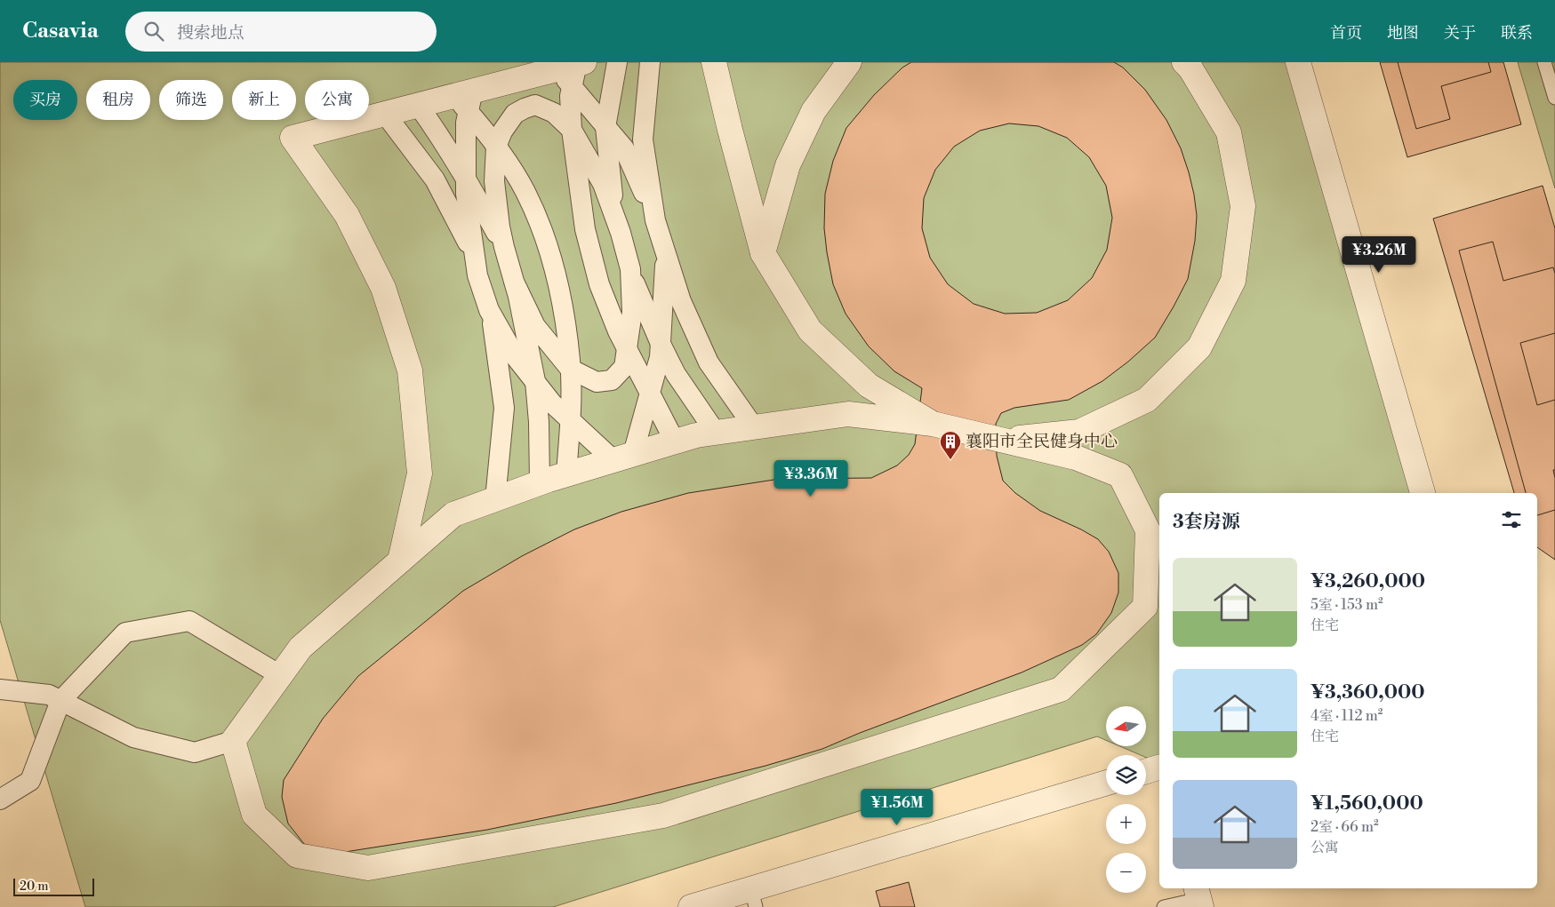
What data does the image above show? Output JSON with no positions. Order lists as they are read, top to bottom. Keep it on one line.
{"places":{"building":["襄阳市全民健身中心"]},"scale_bar":"20 m","north":"left","page":{"header":"Casavia","search":"搜索地点","nav":["首页","地图","关于","联系"],"chip":["买房","租房","筛选","新上","公寓"],"price":["¥3.26M","¥3.36M","¥1.56M"],"heading":"3套房源","list":[{"name":"¥3,260,000","note":"5室 · 153 m² · 住宅"},{"name":"¥3,360,000","note":"4室 · 112 m² · 住宅"},{"name":"¥1,560,000","note":"2室 · 66 m² · 公寓"}],"map_buttons":["+","−"],"scale":"20 m"}}
